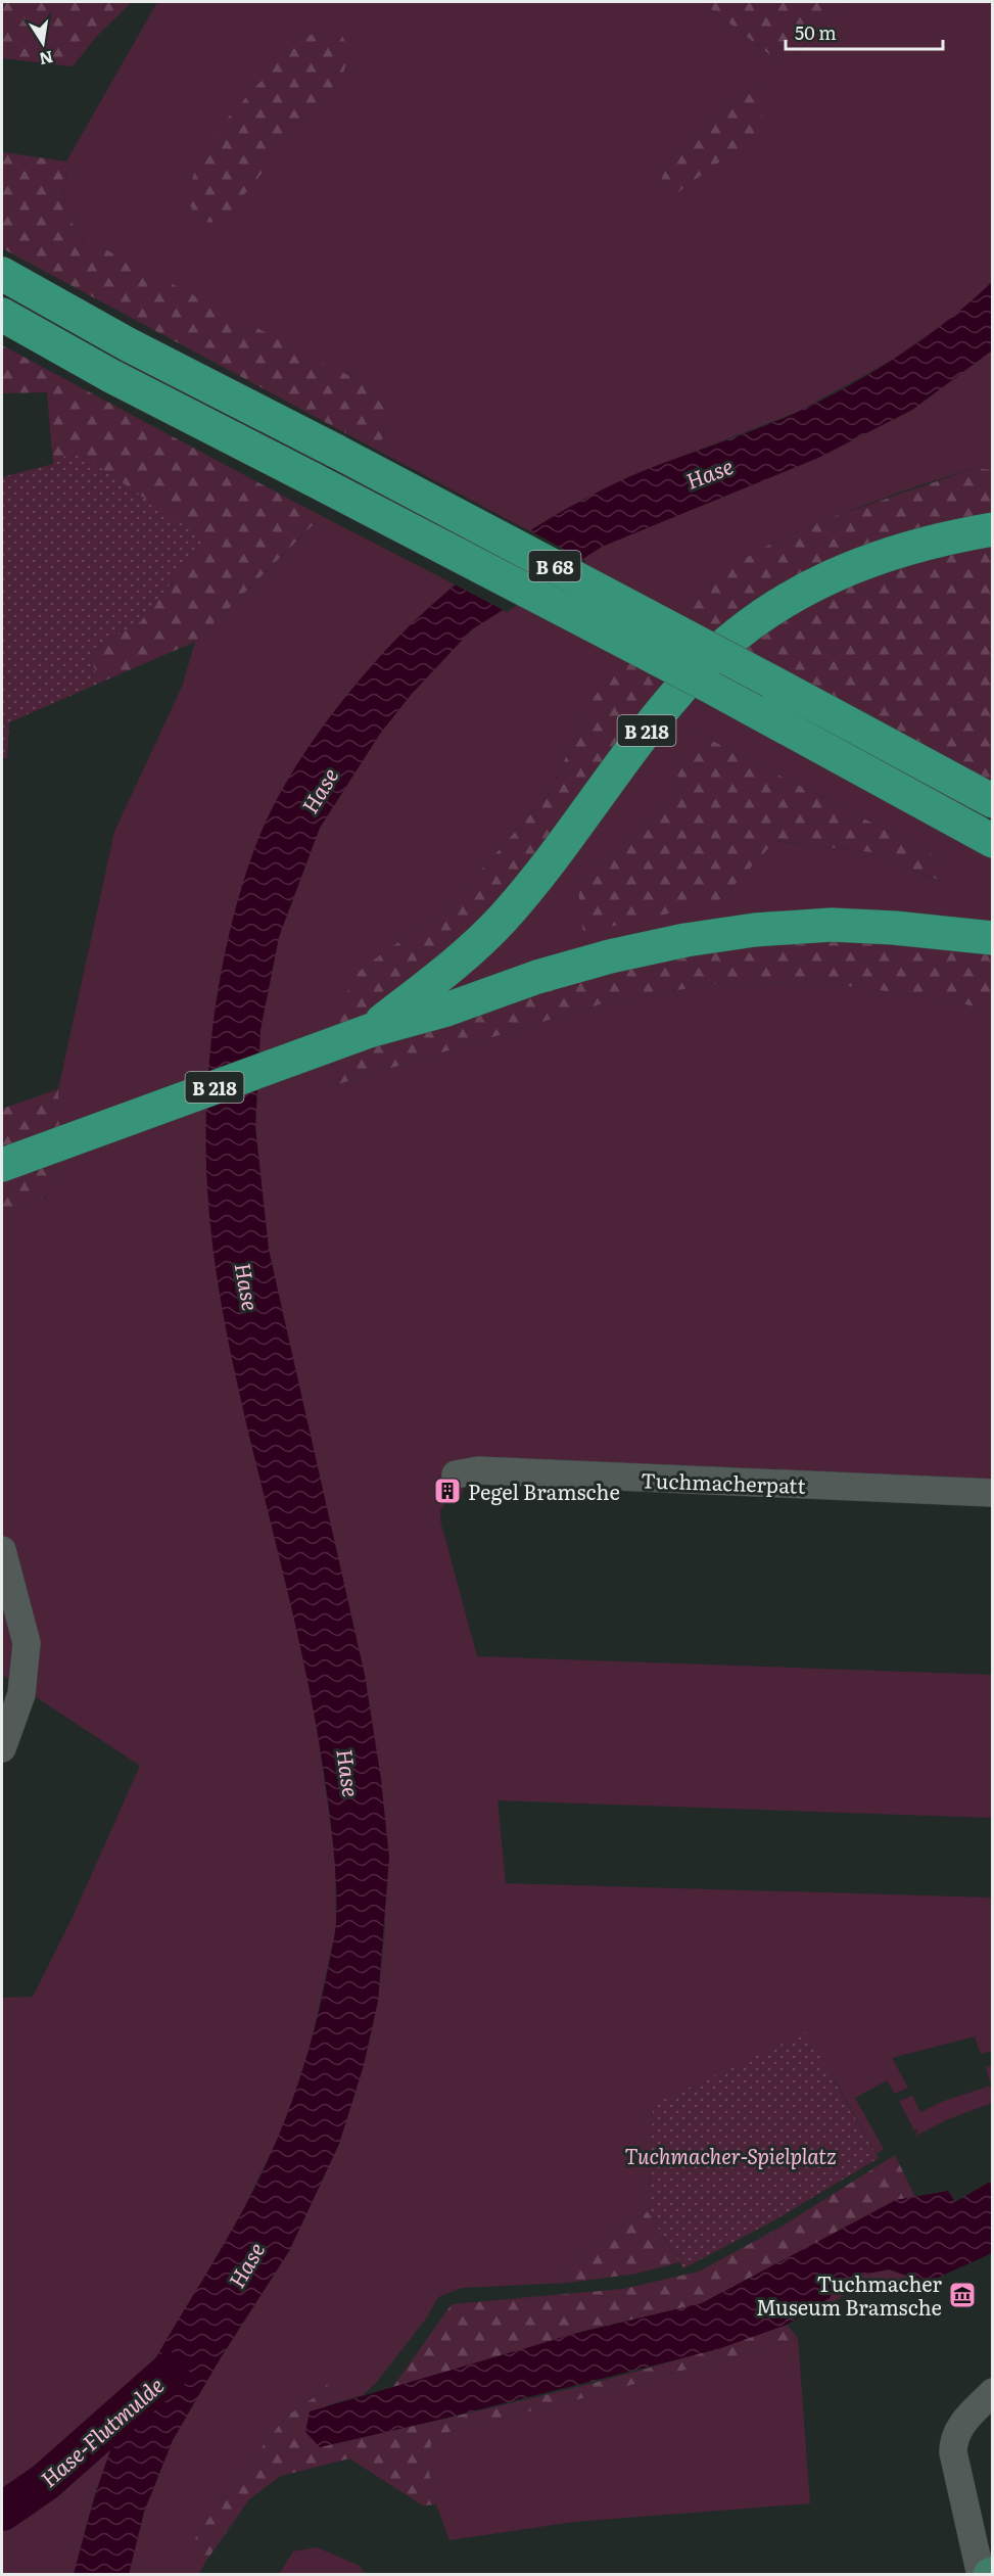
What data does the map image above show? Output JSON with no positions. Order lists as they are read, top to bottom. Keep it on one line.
{"streets":{"highway":["B 68","B 218"],"street":["Tuchmacherpatt"]},"water":["Hase","Hase-Flutmulde"],"parks":["Tuchmacher-Spielplatz"],"places":{"building":["Pegel Bramsche"],"museum":["Tuchmacher Museum Bramsche"]},"scale_bar":"50 m","north":"bottom"}
